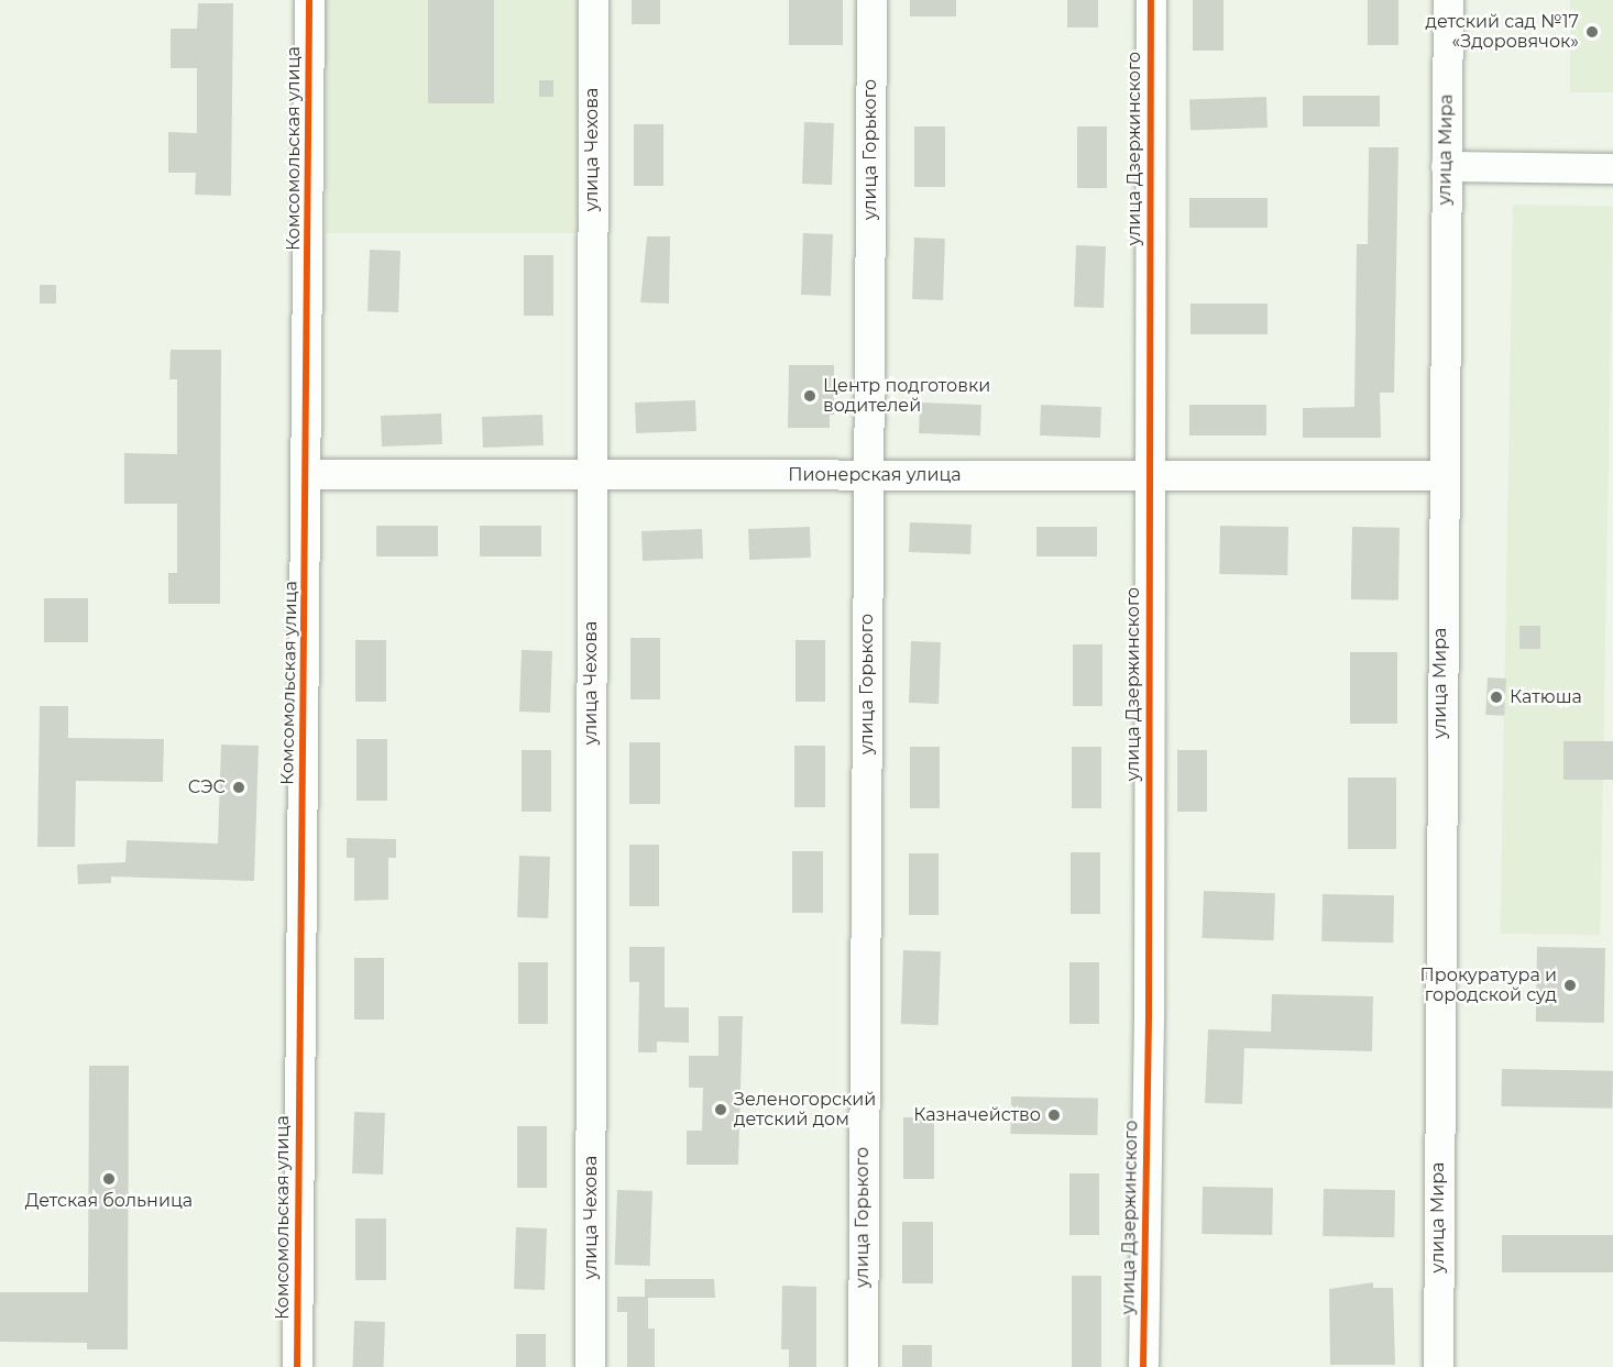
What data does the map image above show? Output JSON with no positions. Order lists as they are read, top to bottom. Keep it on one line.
{"streets":{"street":["Комсомольская улица","улица Дзержинского","улица Чехова","улица Горького","улица Мира","Пионерская улица"]},"crossings":[["Комсомольская улица","Пионерская улица"],["улица Дзержинского","Пионерская улица"],["улица Чехова","Пионерская улица"],["улица Горького","Пионерская улица"],["улица Мира","Пионерская улица"]],"places":["детский сад №17 «Здоровячок»","Центр подготовки водителей","Катюша","СЭС","Прокуратура и городской суд","Зеленогорский детский дом","Казначейство","Детская больница"]}
